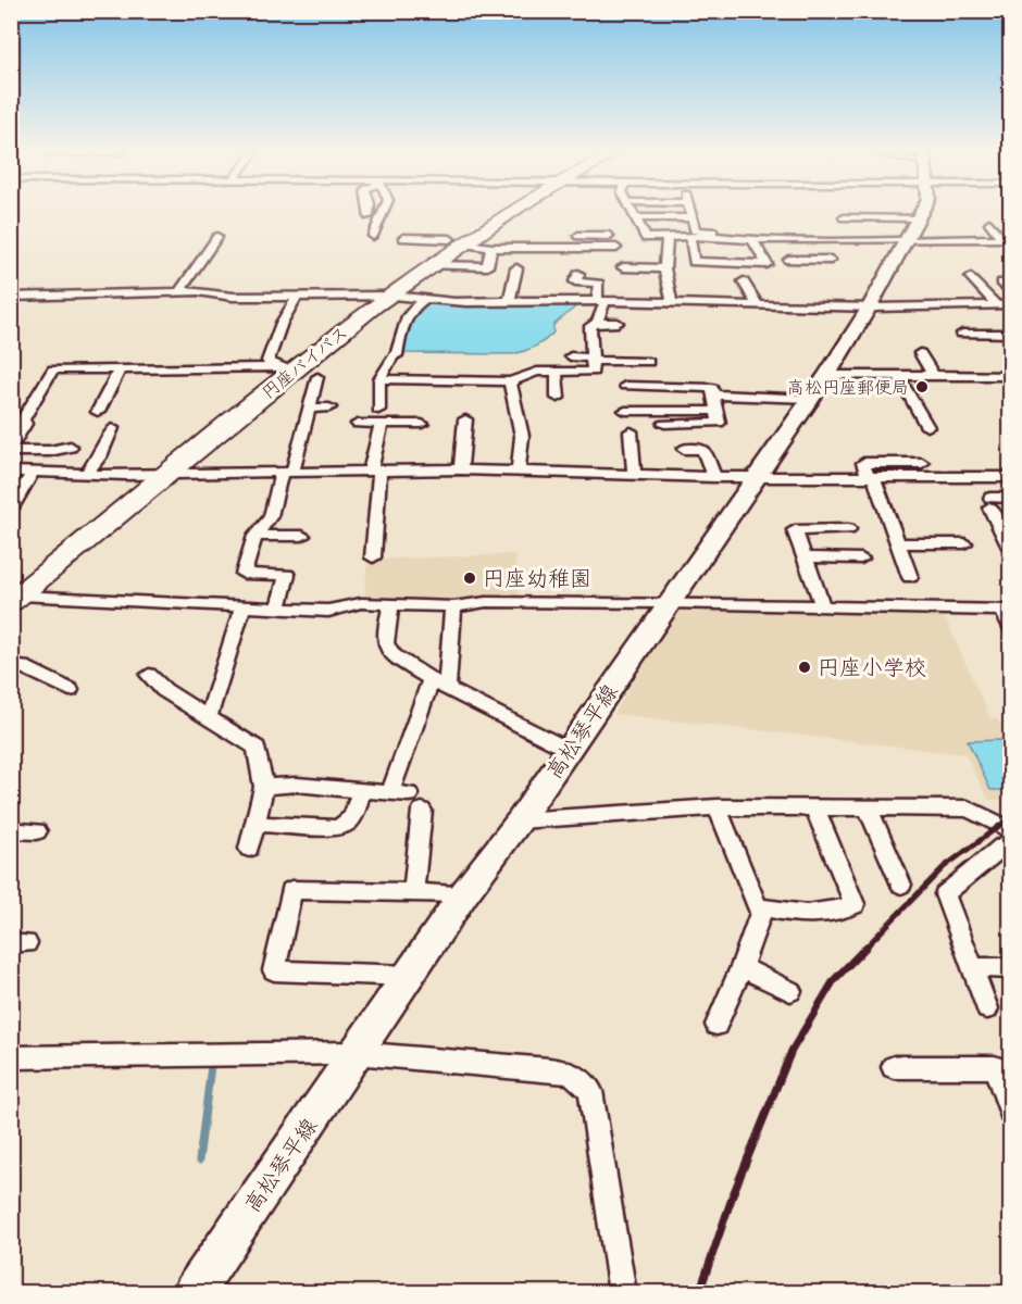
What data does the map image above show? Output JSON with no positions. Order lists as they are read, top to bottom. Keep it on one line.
{"streets":{"highway":["円座バイパス"],"main road":["高松琴平線"]},"places":["高松円座郵便局","円座幼稚園","円座小学校"]}
